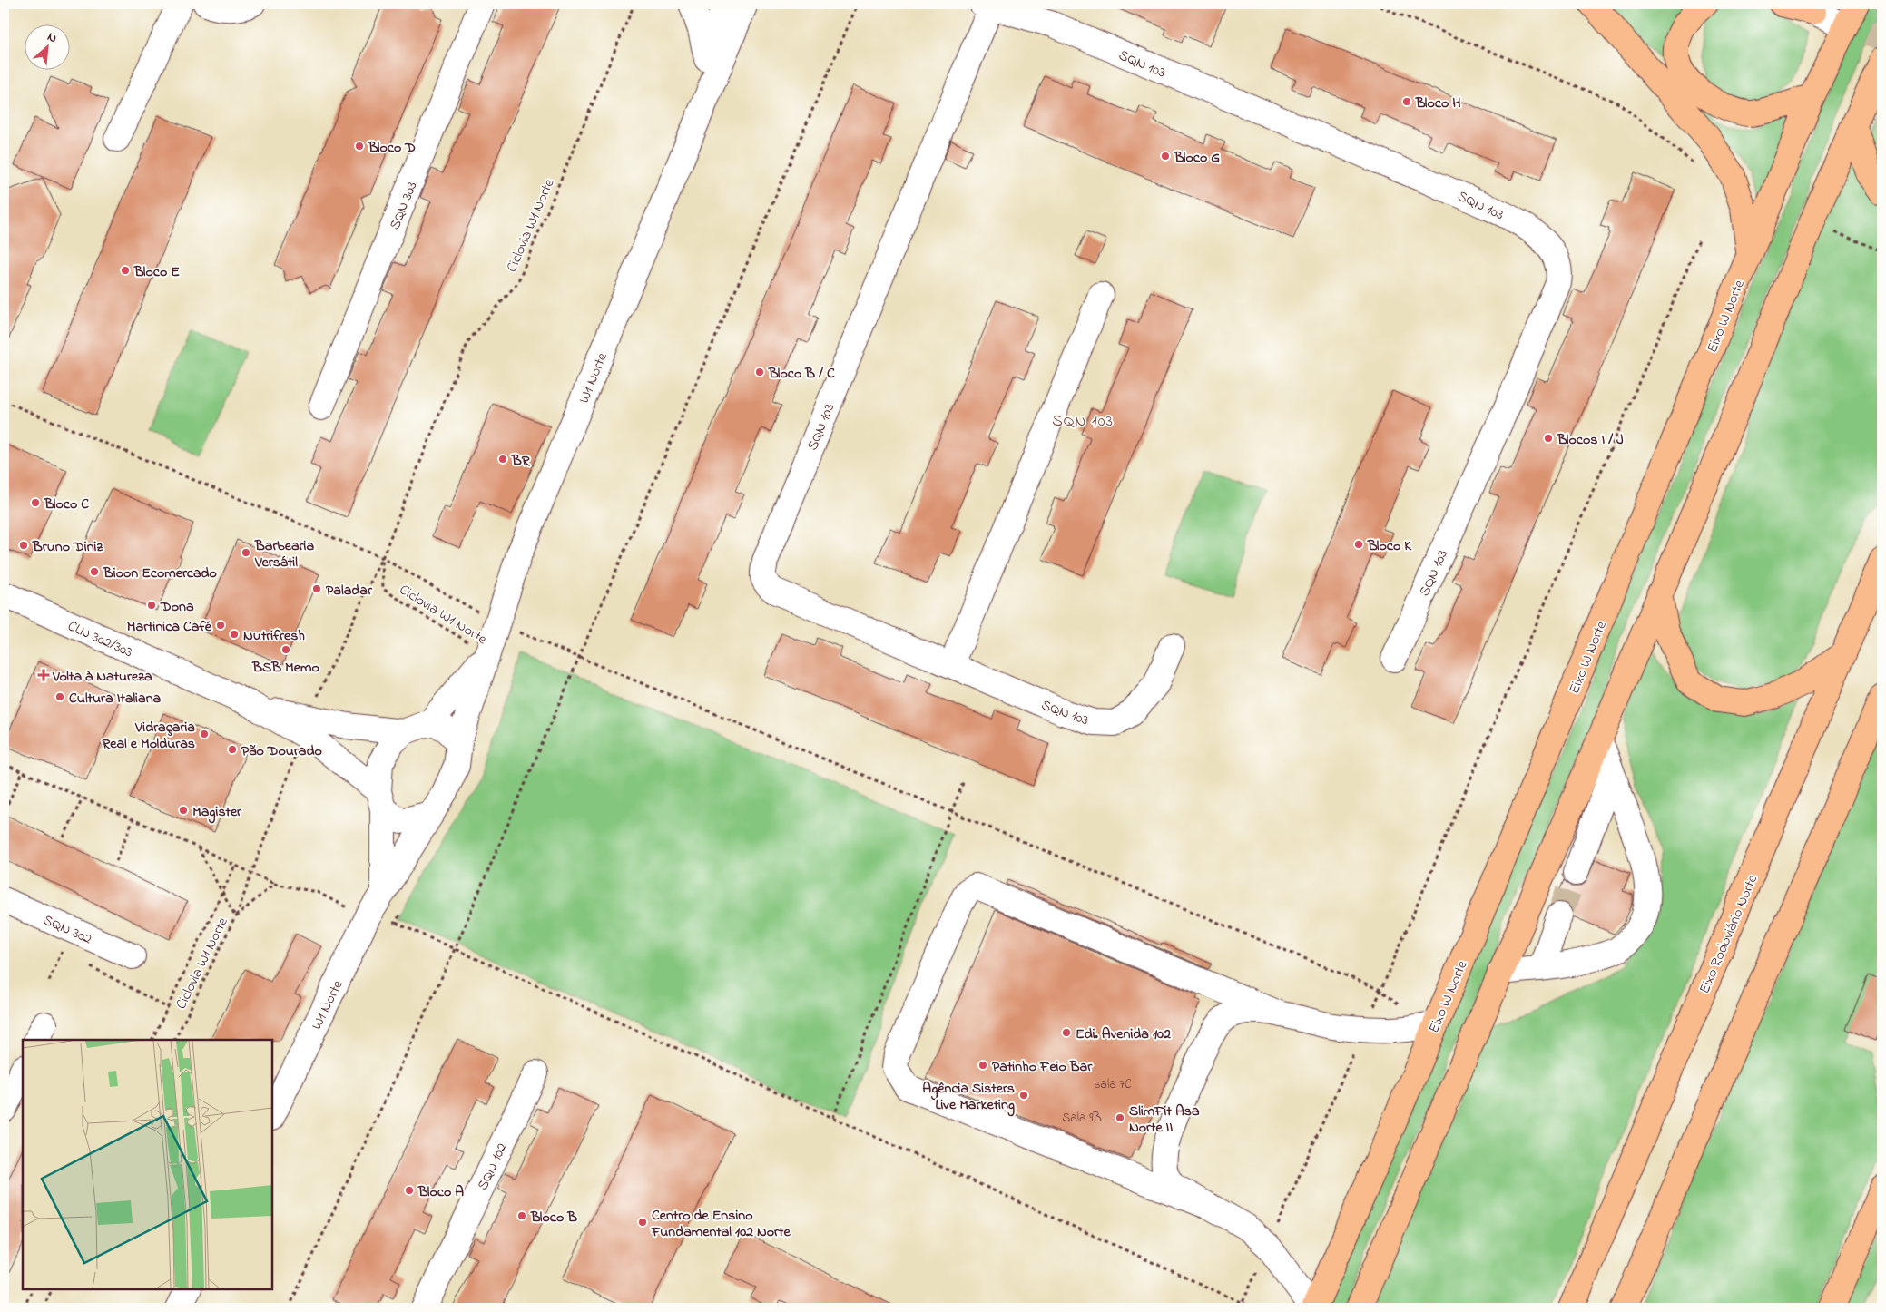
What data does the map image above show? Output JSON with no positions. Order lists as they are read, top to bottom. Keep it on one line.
{"streets":{"main road":["Eixo W Norte","Eixo Rodoviário Norte"],"street":["SQN 103","SQN 303","W1 Norte","CLN 302/303","SQN 302","SQN 102"],"path":["Ciclovia W1 Norte"]},"crossings":[["Ciclovia W1 Norte","W1 Norte"],["W1 Norte","CLN 302/303"]],"districts":["SQN 103"],"places":{"other":["Bloco H","Bloco D","Bloco G","Bloco E","Bloco B / C","Blocos I / J","BR","Bloco C","Bloco K","Bruno Diniz","Barbearia Versátil","Bioon Ecomercado","Paladar","Dona","Martinica Café","Nutrifresh","BSB Memo","Cultura Italiana","Vidraçaria Real e Molduras","Pão Dourado","Magister","Edi. Avenida 102","Patinho Feio Bar","Agência Sisters Live Marketing","SlimFit Asa Norte II","Bloco A","Bloco B","Centro de Ensino Fundamental 102 Norte"],"health":["Volta à Natureza"]},"house_numbers":["sala 7C","Sala 9B"],"north":"top right"}
